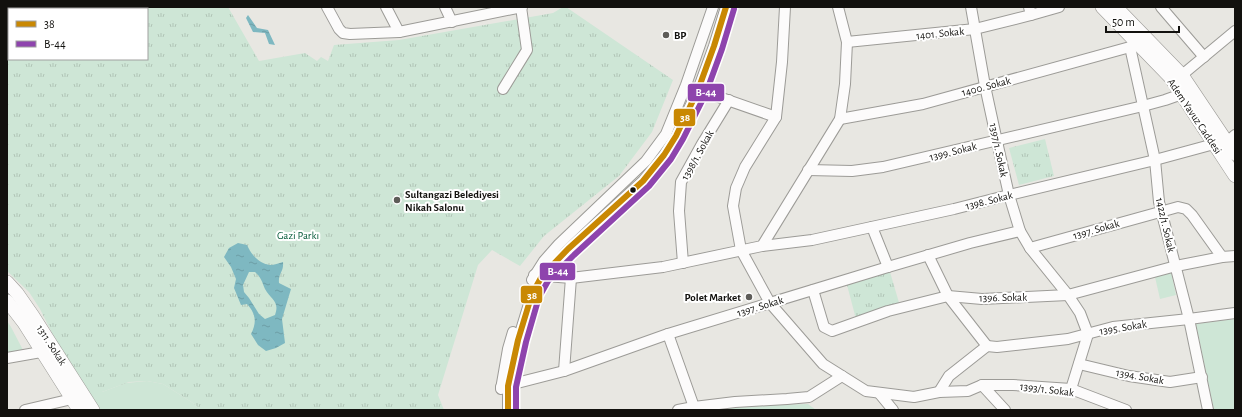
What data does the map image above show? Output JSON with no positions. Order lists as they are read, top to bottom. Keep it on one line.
{"streets":{"main road":["Adem Yavuz Caddesi","1311. Sokak"],"street":["1401. Sokak","1400. Sokak","1397/1. Sokak","1399. Sokak","1398/1. Sokak","1398. Sokak","1422/1. Sokak","1397. Sokak","1396. Sokak","1395. Sokak","1394. Sokak","1393/1. Sokak"]},"crossings":[["1401. Sokak","1397/1. Sokak"],["1400. Sokak","Adem Yavuz Caddesi"],["1400. Sokak","1397/1. Sokak"],["1400. Sokak","1422/1. Sokak"],["Adem Yavuz Caddesi","1399. Sokak"],["Adem Yavuz Caddesi","1398. Sokak"],["Adem Yavuz Caddesi","1422/1. Sokak"],["1397/1. Sokak","1399. Sokak"],["1397/1. Sokak","1398. Sokak"],["1397/1. Sokak","1397. Sokak"],["1397/1. Sokak","1396. Sokak"],["1397/1. Sokak","1395. Sokak"],["1399. Sokak","1422/1. Sokak"],["1398/1. Sokak","1398. Sokak"],["1398. Sokak","1422/1. Sokak"],["1398. Sokak","1393/1. Sokak"],["1422/1. Sokak","1397. Sokak"],["1422/1. Sokak","1396. Sokak"],["1422/1. Sokak","1395. Sokak"],["1422/1. Sokak","1394. Sokak"],["1397. Sokak","1396. Sokak"],["1397. Sokak","1393/1. Sokak"]],"parks":["Gazi Parkı"],"places":["BP","Sultangazi Belediyesi Nikah Salonu","Polet Market"],"lines":["transit line 38","transit line B-44"],"legend":["38","B-44"],"scale_bar":"50 m"}
